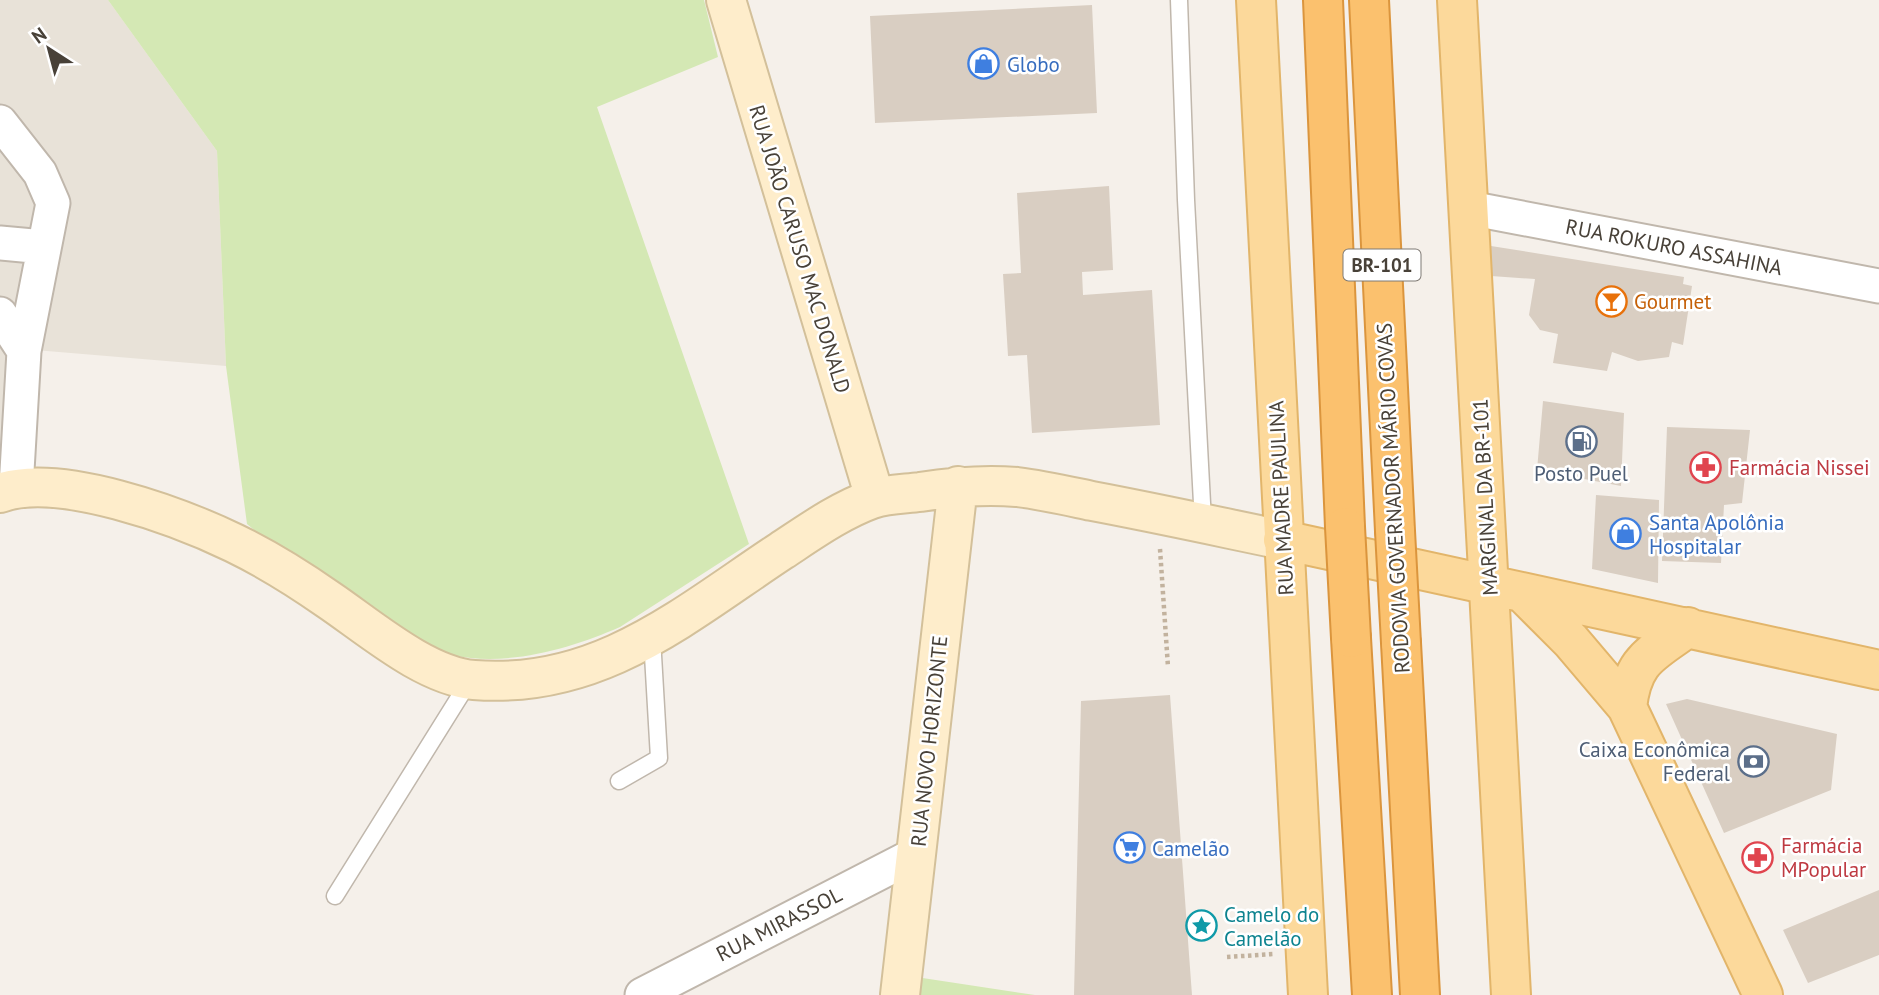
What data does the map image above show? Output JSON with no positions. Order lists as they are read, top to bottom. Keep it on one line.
{"streets":{"highway":["BR-101","RODOVIA GOVERNADOR MÁRIO COVAS"],"main road":["RUA JOÃO CARUSO MAC DONALD","MARGINAL DA BR-101","RUA MADRE PAULINA","RUA NOVO HORIZONTE"],"street":["RUA ROKURO ASSAHINA","RUA MIRASSOL"]},"crossings":[["RUA ROKURO ASSAHINA","MARGINAL DA BR-101"],["RUA NOVO HORIZONTE","RUA MIRASSOL"]],"places":{"shop":["Globo","Santa Apolônia Hospitalar"],"bar":["Gourmet"],"fuel station":["Posto Puel"],"pharmacy":["Farmácia Nissei","Farmácia MPopular"],"bank":["Caixa Econômica Federal"],"supermarket":["Camelão"],"place":["Camelo do Camelão"]},"north":"top left"}
